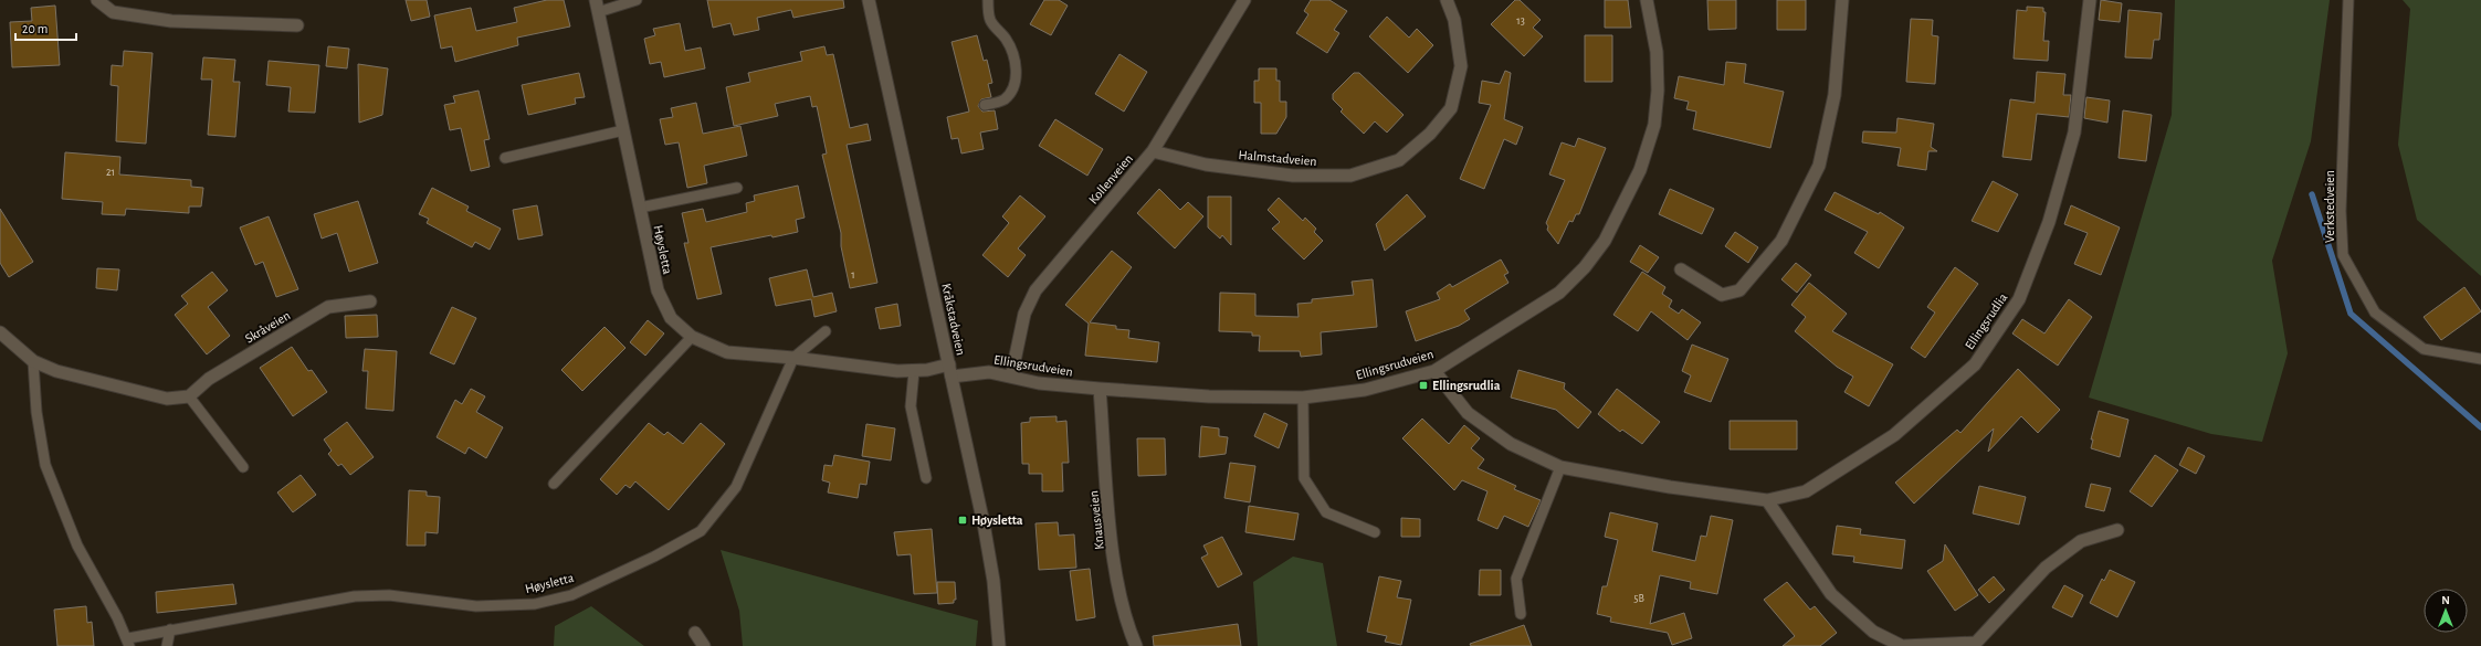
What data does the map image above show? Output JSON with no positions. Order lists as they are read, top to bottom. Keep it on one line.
{"streets":{"street":["Halmstadveien","Kollenveien","Høysletta","Kråkstadveien","Ellingsrudlia","Skråveien","Ellingsrudveien","Knausveien"],"lane":["Verkstedveien"]},"crossings":[["Halmstadveien","Kollenveien"],["Kollenveien","Ellingsrudveien"],["Høysletta","Kråkstadveien"],["Høysletta","Ellingsrudveien"],["Kråkstadveien","Ellingsrudveien"],["Ellingsrudlia","Ellingsrudveien"],["Ellingsrudveien","Knausveien"]],"places":{"transit":["Ellingsrudlia","Høysletta"]},"house_numbers":["13","21","1","5B"],"scale_bar":"20 m","north":"top"}
